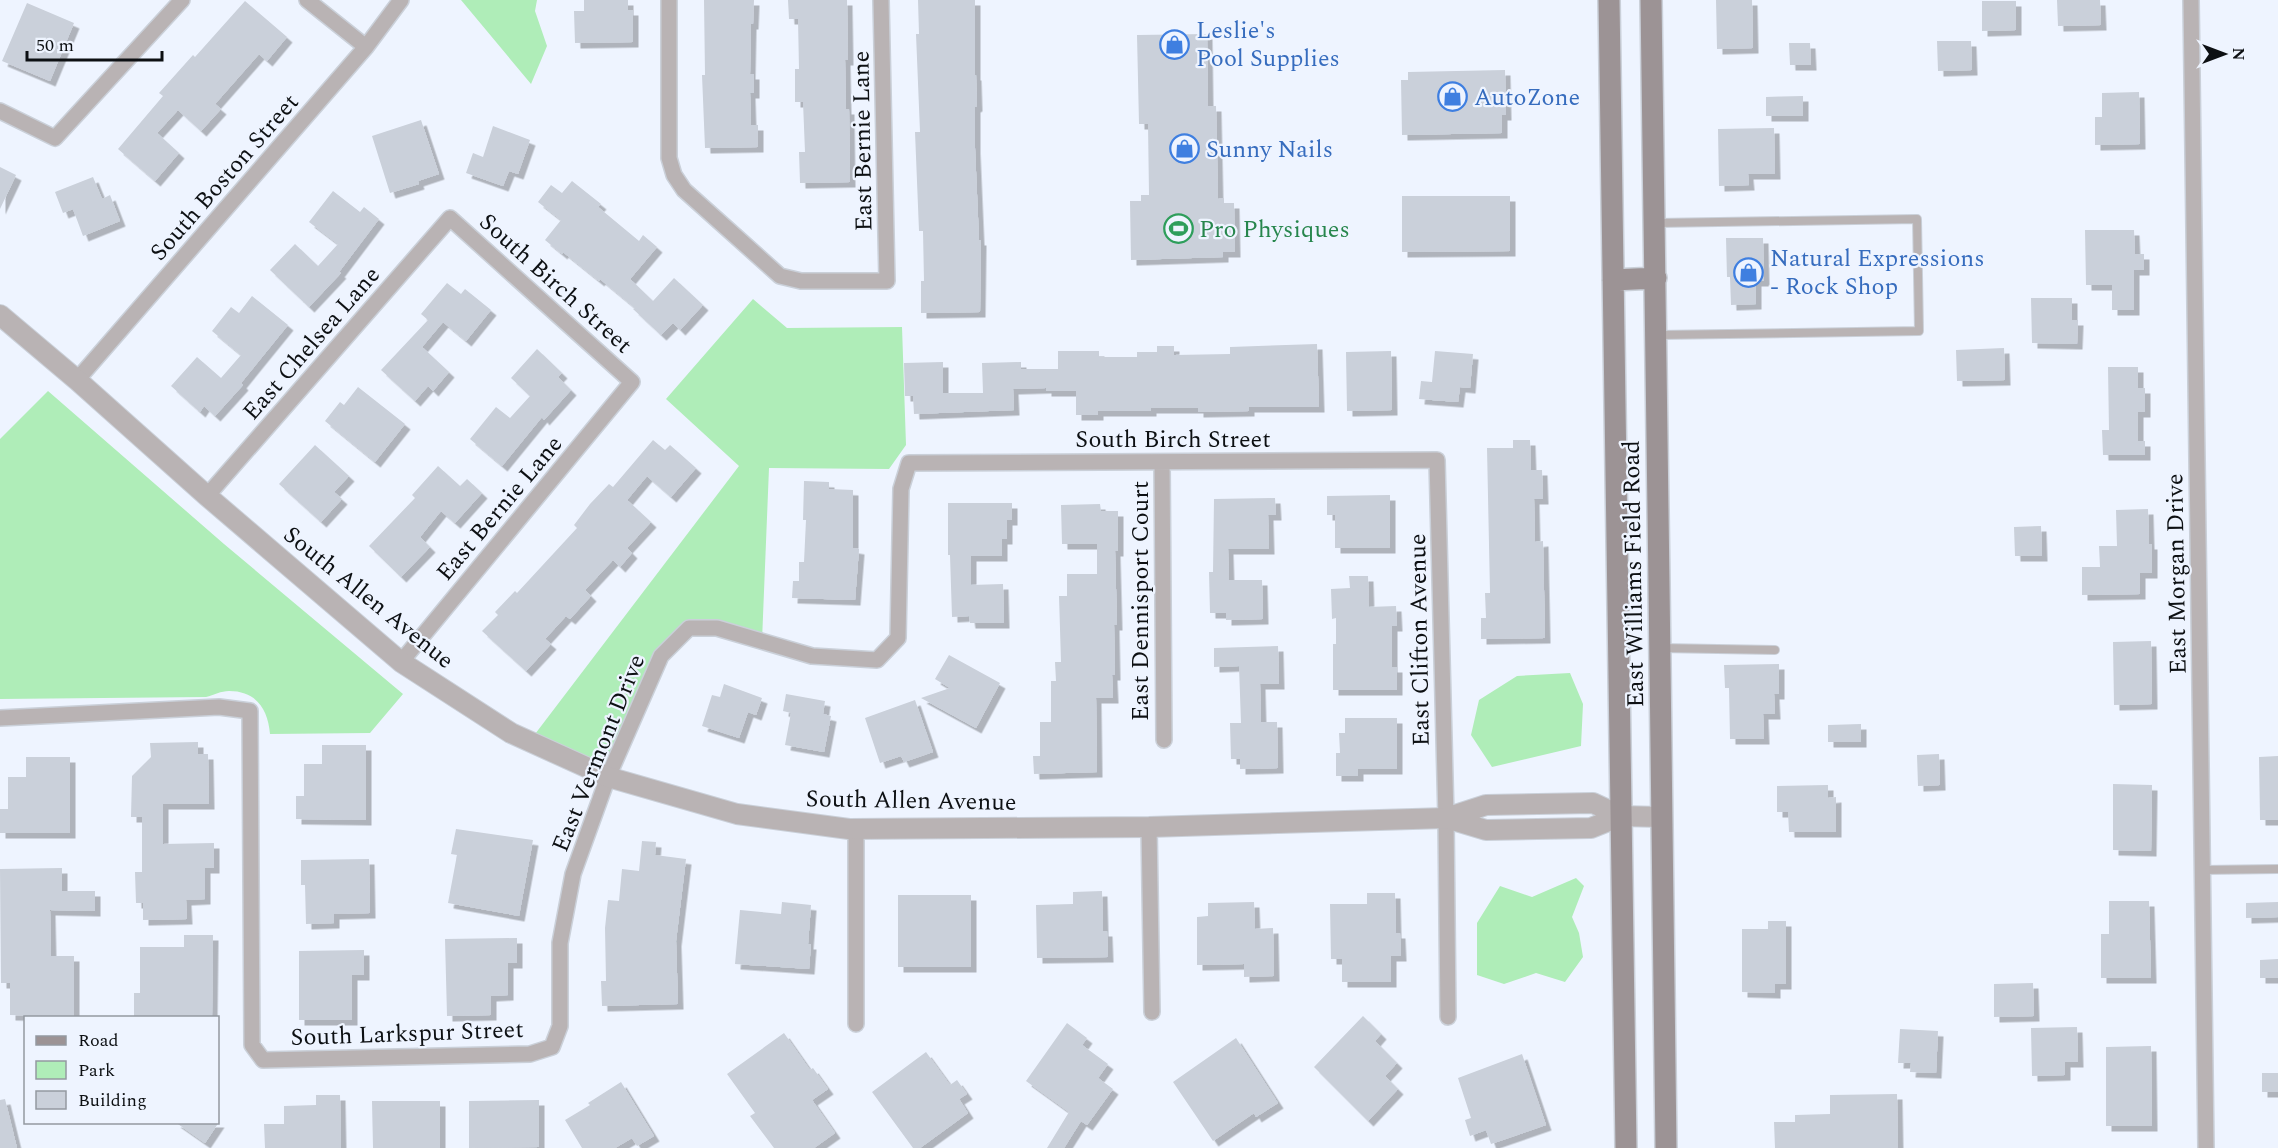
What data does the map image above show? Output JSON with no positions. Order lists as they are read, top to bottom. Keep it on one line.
{"streets":{"main road":["East Williams Field Road"],"street":["East Bernie Lane","South Boston Street","South Birch Street","East Chelsea Lane","East Morgan Drive","South Allen Avenue","East Dennisport Court","East Clifton Avenue","East Vermont Drive","South Larkspur Street"]},"crossings":[["East Bernie Lane","South Birch Street"],["East Bernie Lane","South Allen Avenue"],["South Boston Street","South Allen Avenue"],["South Birch Street","East Chelsea Lane"],["South Birch Street","East Dennisport Court"],["South Birch Street","East Clifton Avenue"],["South Birch Street","East Vermont Drive"],["East Chelsea Lane","South Allen Avenue"],["East Williams Field Road","South Allen Avenue"],["South Allen Avenue","East Clifton Avenue"],["South Allen Avenue","East Vermont Drive"],["East Vermont Drive","South Larkspur Street"]],"places":{"shop":["Leslie's Pool Supplies","AutoZone","Sunny Nails","Natural Expressions - Rock Shop"],"sports":["Pro Physiques"]},"legend":["Road","Park","Building"],"scale_bar":"50 m","north":"right"}
